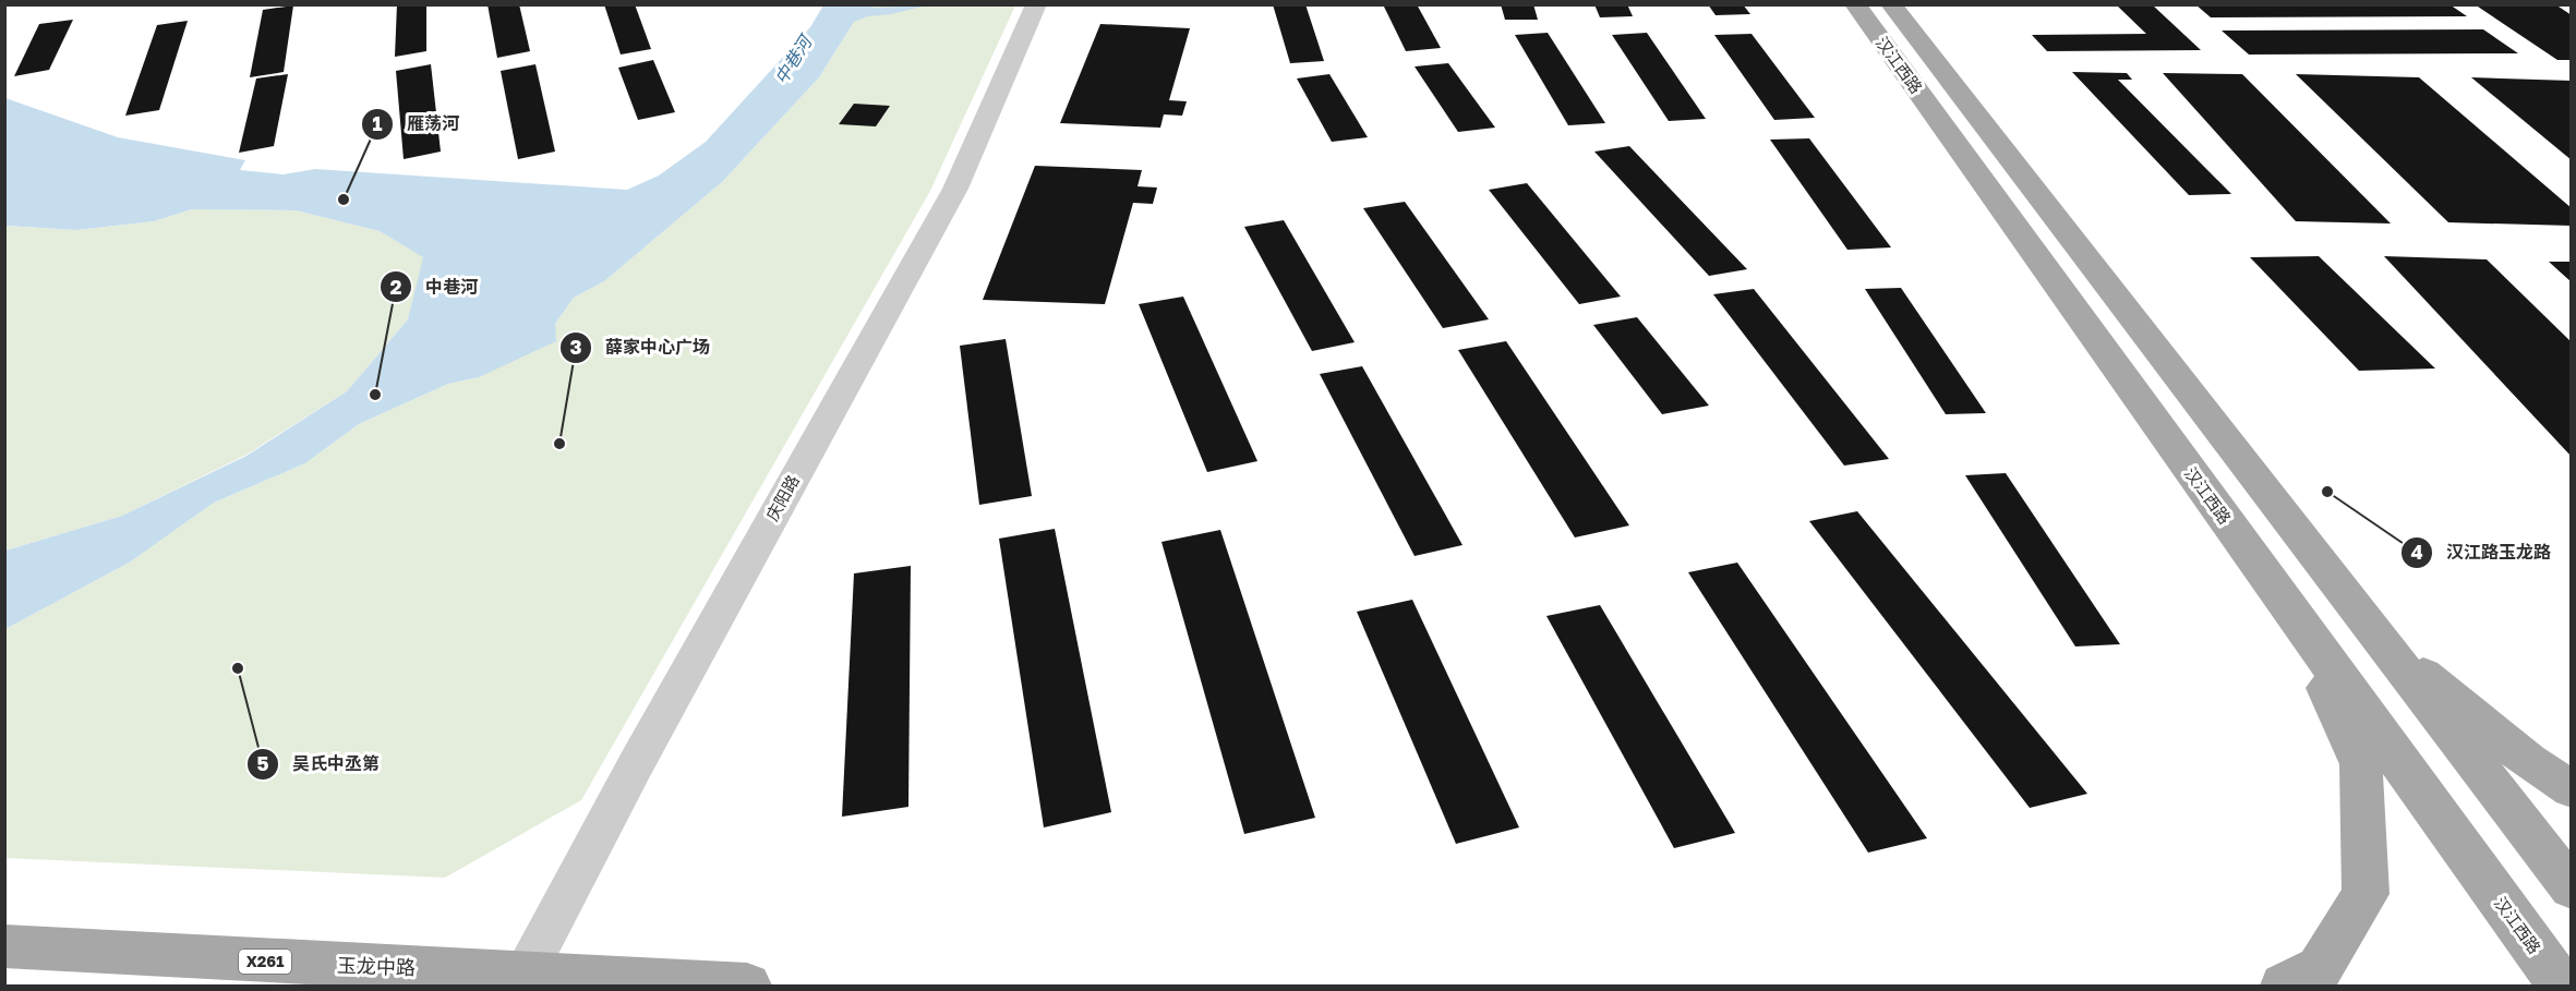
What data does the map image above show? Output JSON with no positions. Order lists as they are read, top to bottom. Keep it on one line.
{"streets":{"main road":["汉江西路","X261","玉龙中路"],"street":["庆阳路"]},"crossings":[["庆阳路","玉龙中路"]],"water":["中巷河"],"places":["雁荡河","中巷河","薛家中心广场","汉江路玉龙路","吴氏中丞第"]}
